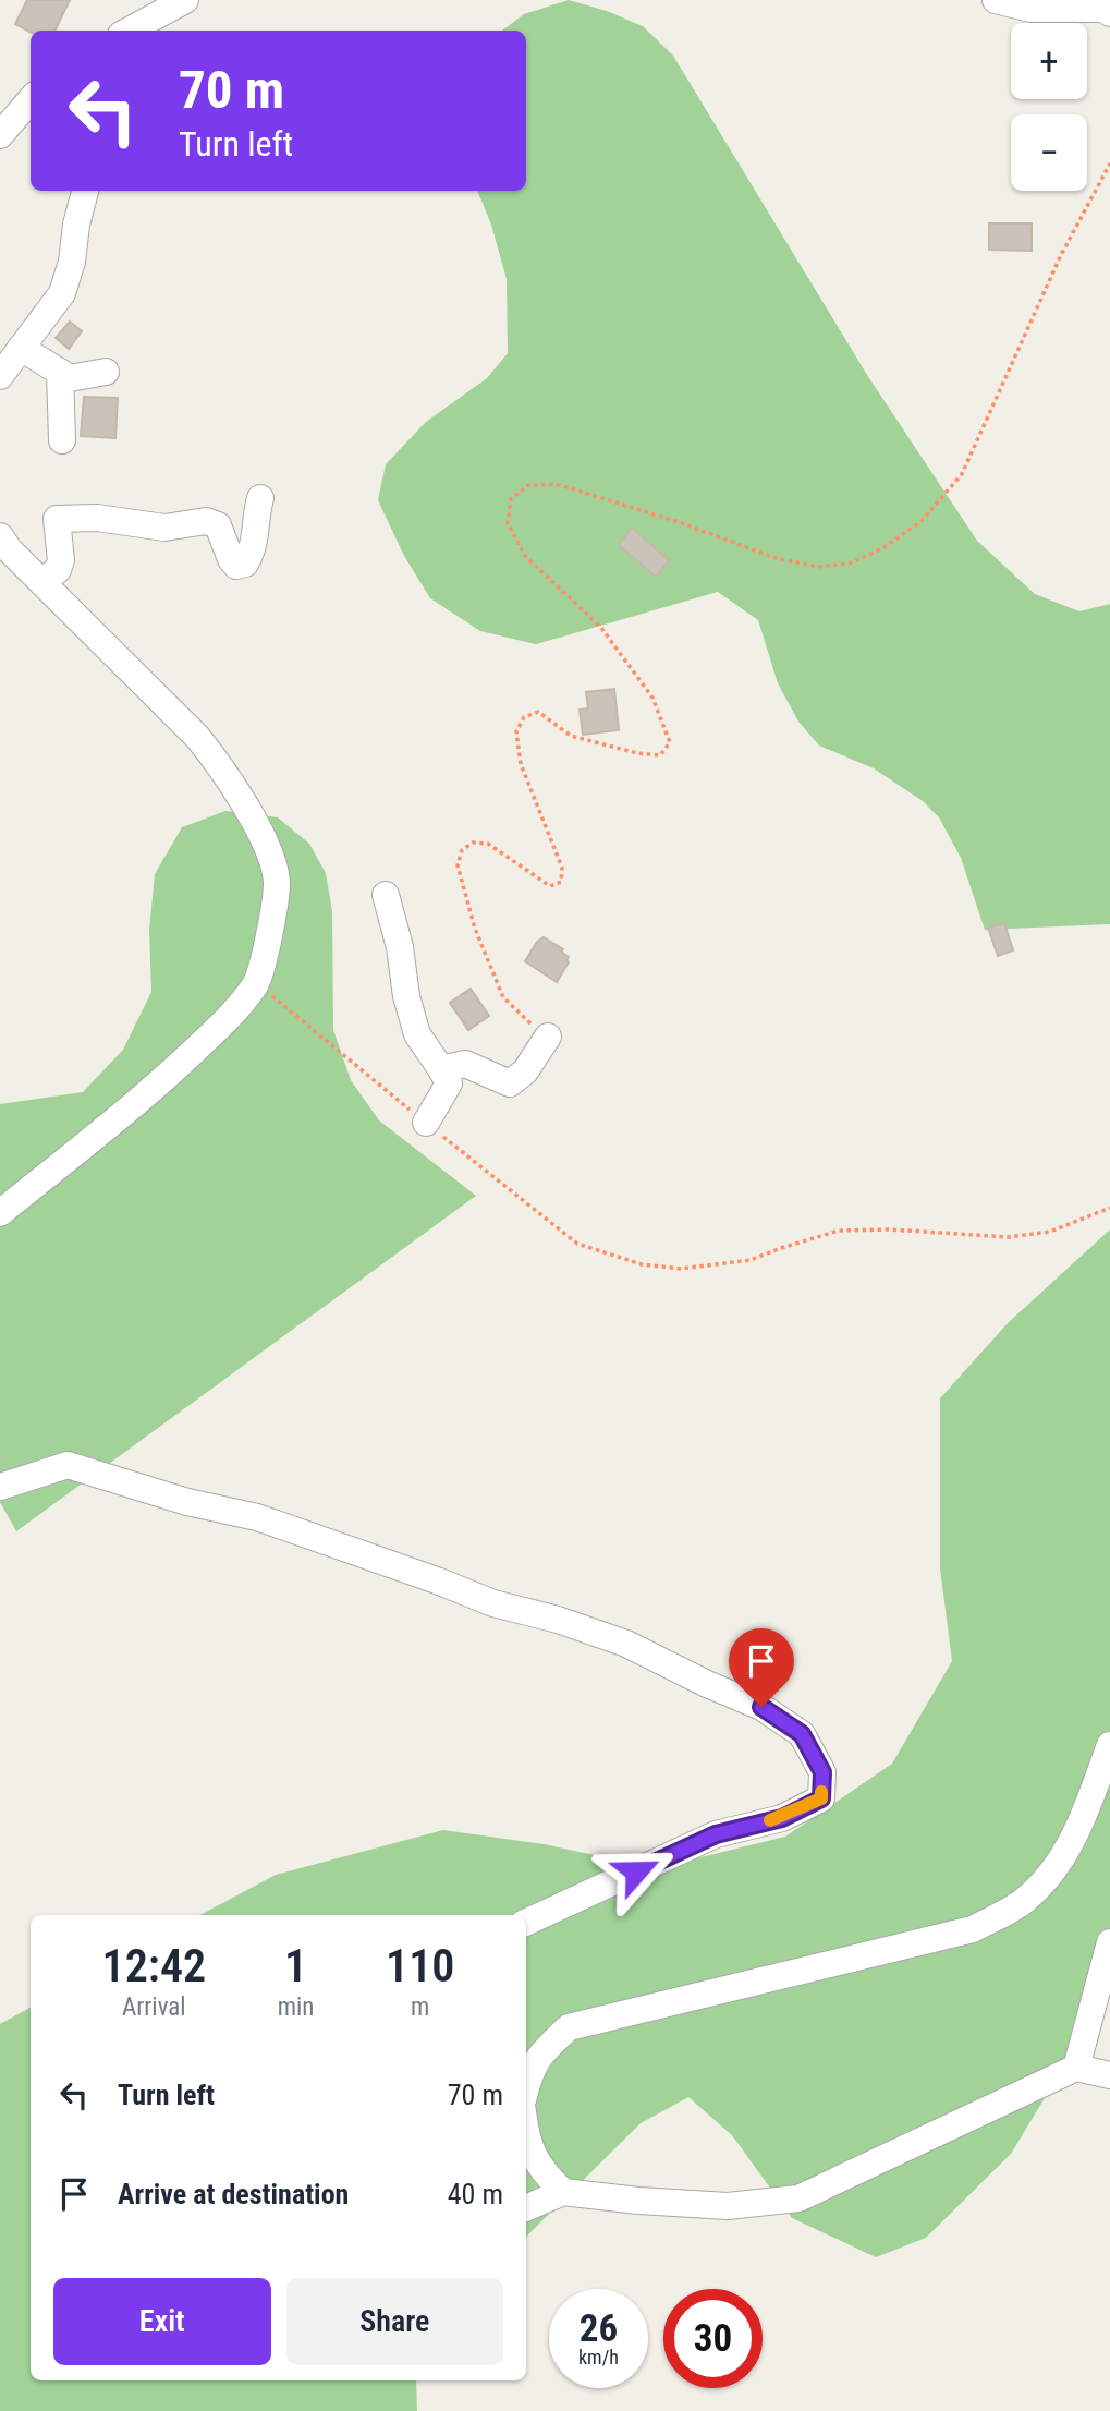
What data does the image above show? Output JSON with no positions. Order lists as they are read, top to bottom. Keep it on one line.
{"page":{"map_buttons":["+","−"],"turn":["70 m","Turn left"],"eta":["12:42","Arrival","1","min","110","m"],"list":[{"name":"Turn left","value":"70 m"},{"name":"Arrive at destination","value":"40 m"}],"buttons":["Exit","Share"],"speed":"26 km/h","limit":"30"}}
